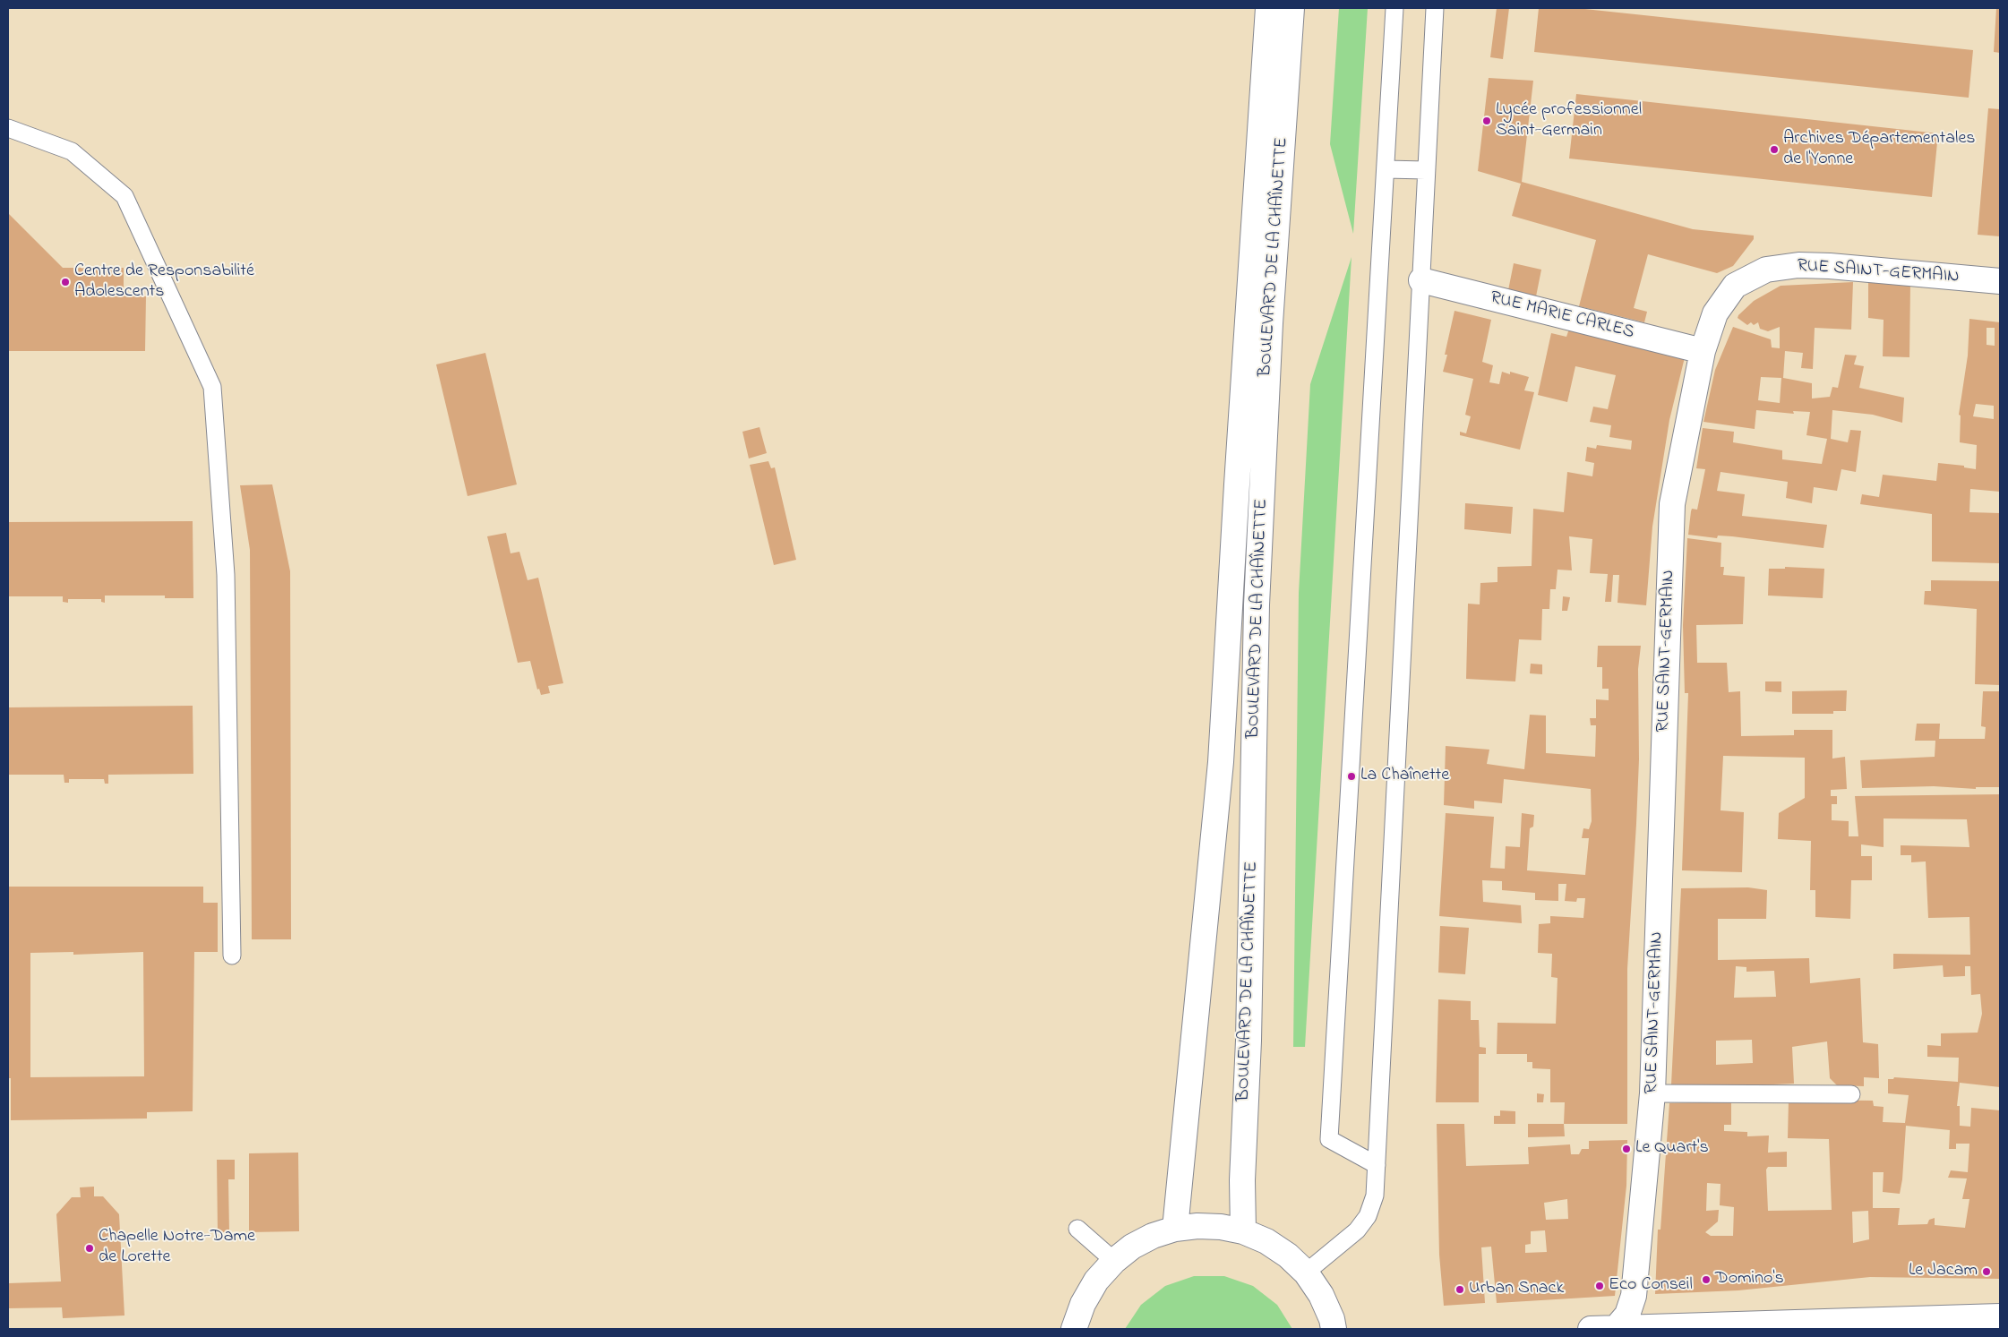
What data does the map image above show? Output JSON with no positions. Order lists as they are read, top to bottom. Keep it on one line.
{"streets":{"main road":["BOULEVARD DE LA CHAÎNETTE","RUE SAINT-GERMAIN","RUE MARIE CARLES"]},"crossings":[["RUE SAINT-GERMAIN","RUE MARIE CARLES"]],"places":["Lycée professionnel Saint-Germain","Archives Départementales de l'Yonne","Centre de Responsabilité Adolescents","La Chaînette","Le Quart's","Chapelle Notre-Dame de Lorette","Le Jacam","Domino's","Eco Conseil","Urban Snack"]}
